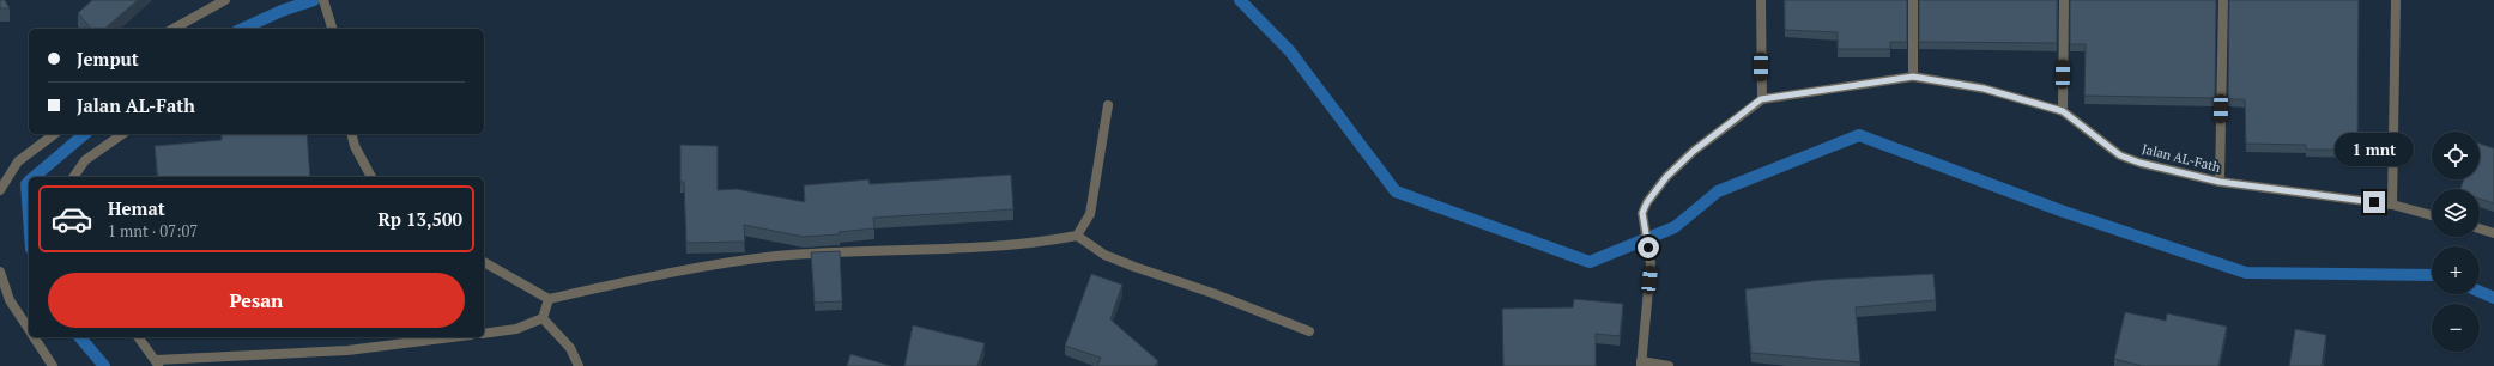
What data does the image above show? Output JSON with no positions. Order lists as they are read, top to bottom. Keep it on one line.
{"streets":{"street":["Jalan AL-Fath"]},"page":{"banner":["Jemput","Jalan AL-Fath"],"map_buttons":["+","−"],"bubble":"1 mnt","list":[{"name":"Hemat","note":"1 mnt · 07:07","value":"Rp 13,500"}],"buttons":"Pesan"}}
